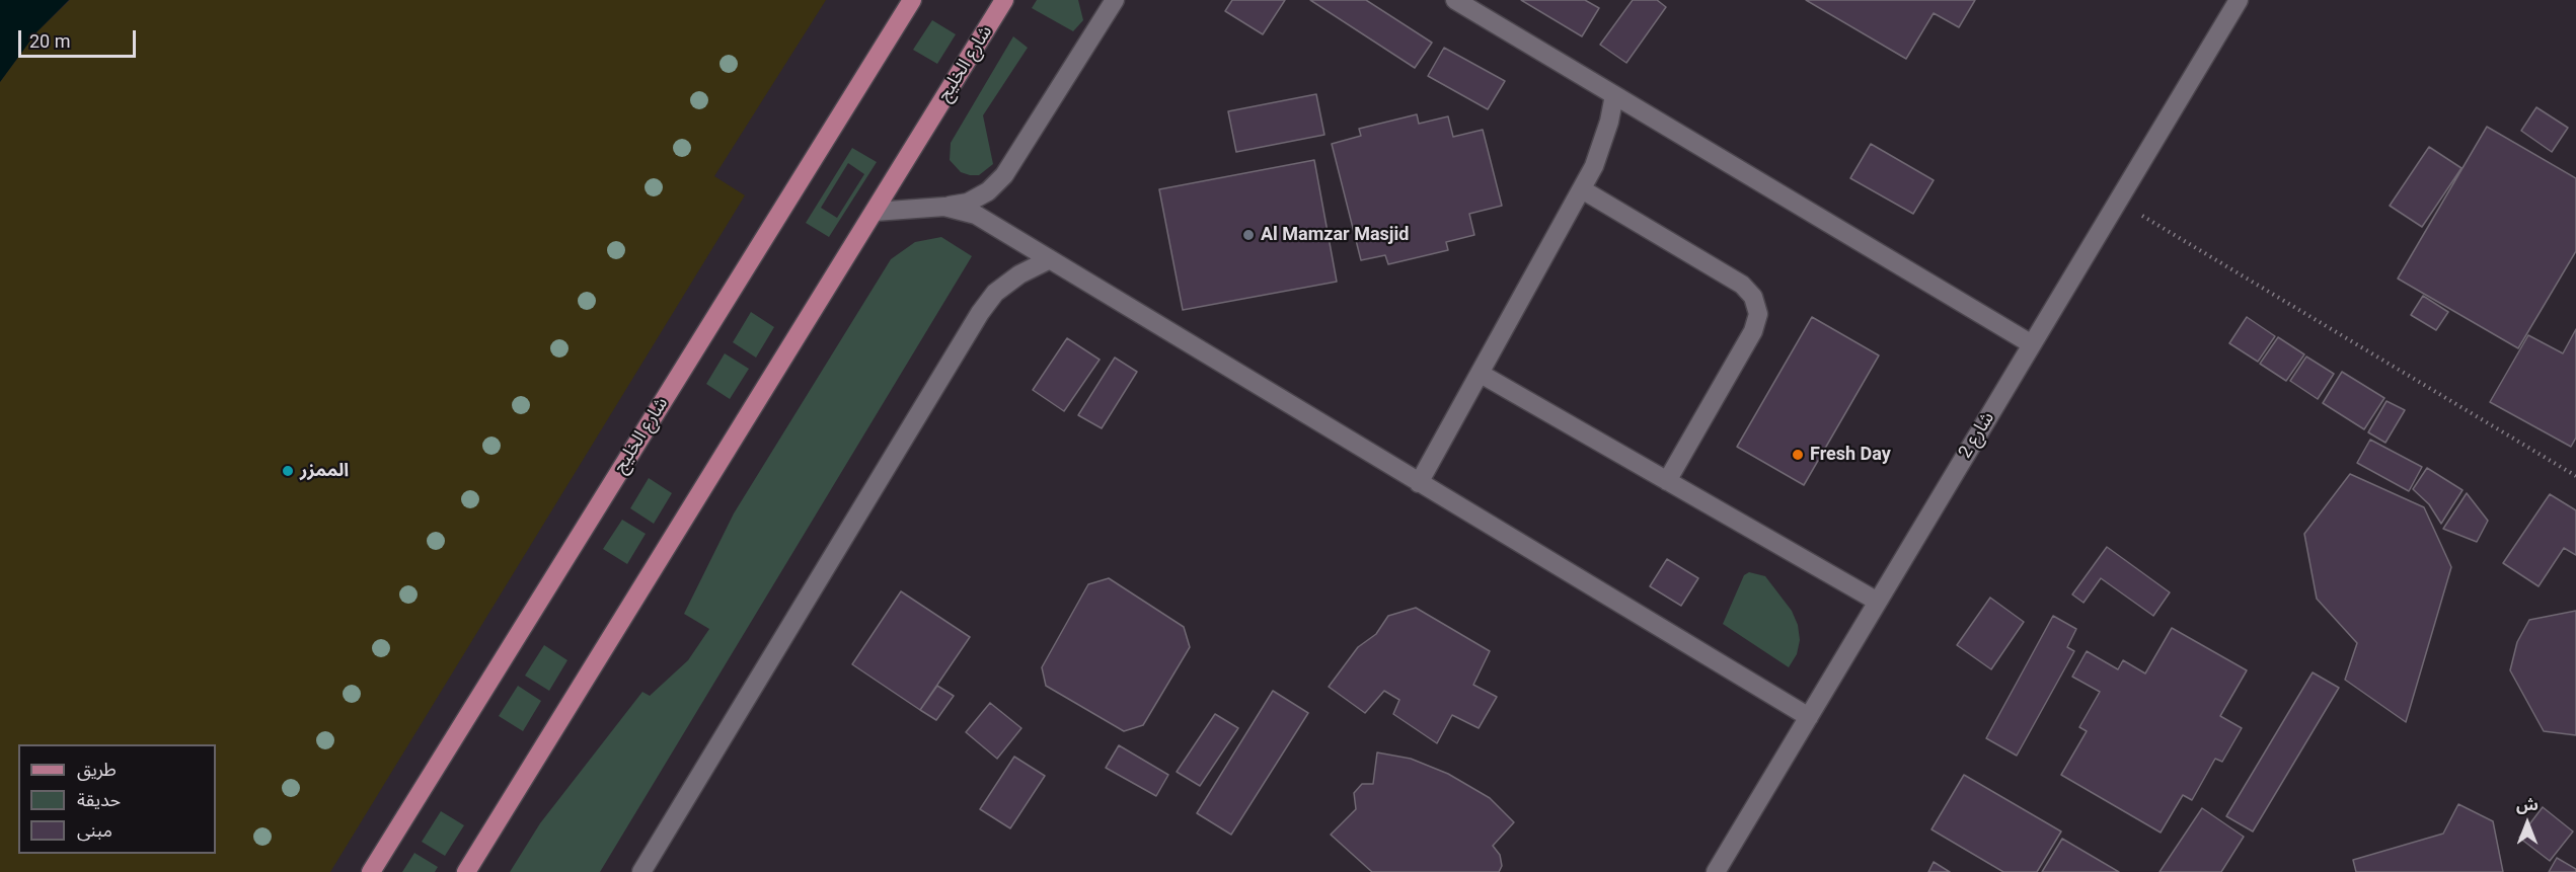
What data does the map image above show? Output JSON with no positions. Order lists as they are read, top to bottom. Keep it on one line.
{"streets":{"main road":["شارع الخليج"],"street":["شارع 2"]},"places":["Al Mamzar Masjid","Fresh Day","الممزر"],"legend":["طريق","حديقة","مبنى"],"scale_bar":"20 m","north":"top"}
